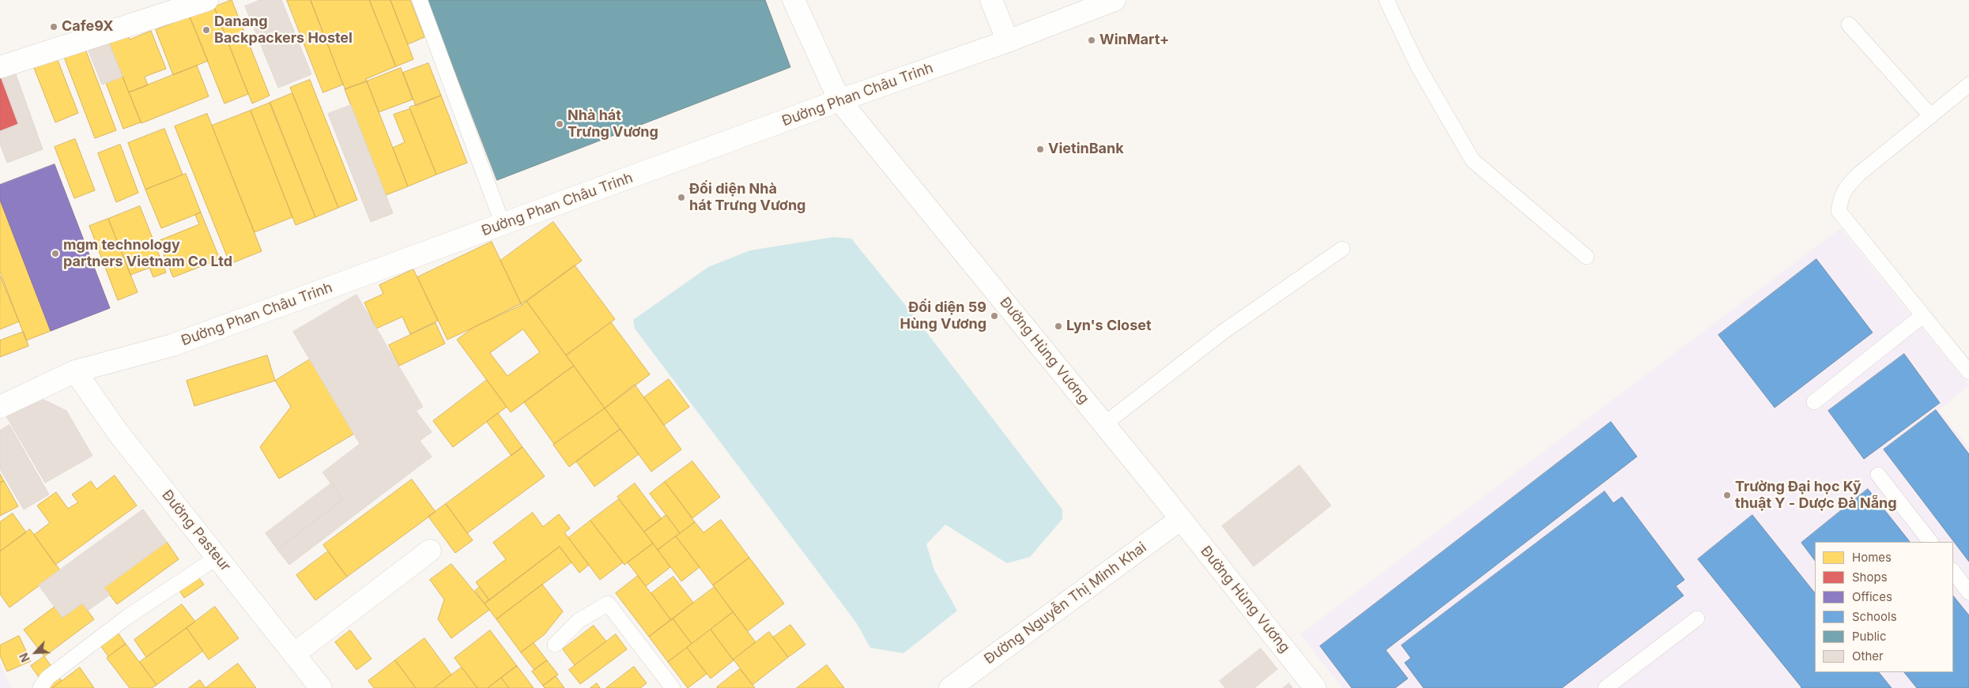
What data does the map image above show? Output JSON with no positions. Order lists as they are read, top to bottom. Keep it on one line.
{"streets":{"street":["Đường Phan Châu Trinh","Đường Hùng Vương","Đường Pasteur","Đường Nguyễn Thị Minh Khai"]},"crossings":[["Đường Phan Châu Trinh","Đường Hùng Vương"],["Đường Phan Châu Trinh","Đường Pasteur"],["Đường Hùng Vương","Đường Nguyễn Thị Minh Khai"]],"places":["Cafe9X","Danang Backpackers Hostel","WinMart+","Nhà hát Trưng Vương","VietinBank","Đối diện Nhà hát Trưng Vương","mgm technology partners Vietnam Co Ltd","Đối diện 59 Hùng Vương","Lyn's Closet","Trường Đại học Kỹ thuật Y - Dược Đà Nẵng"],"legend":["Homes","Shops","Offices","Schools","Public","Other"],"north":"bottom left"}
